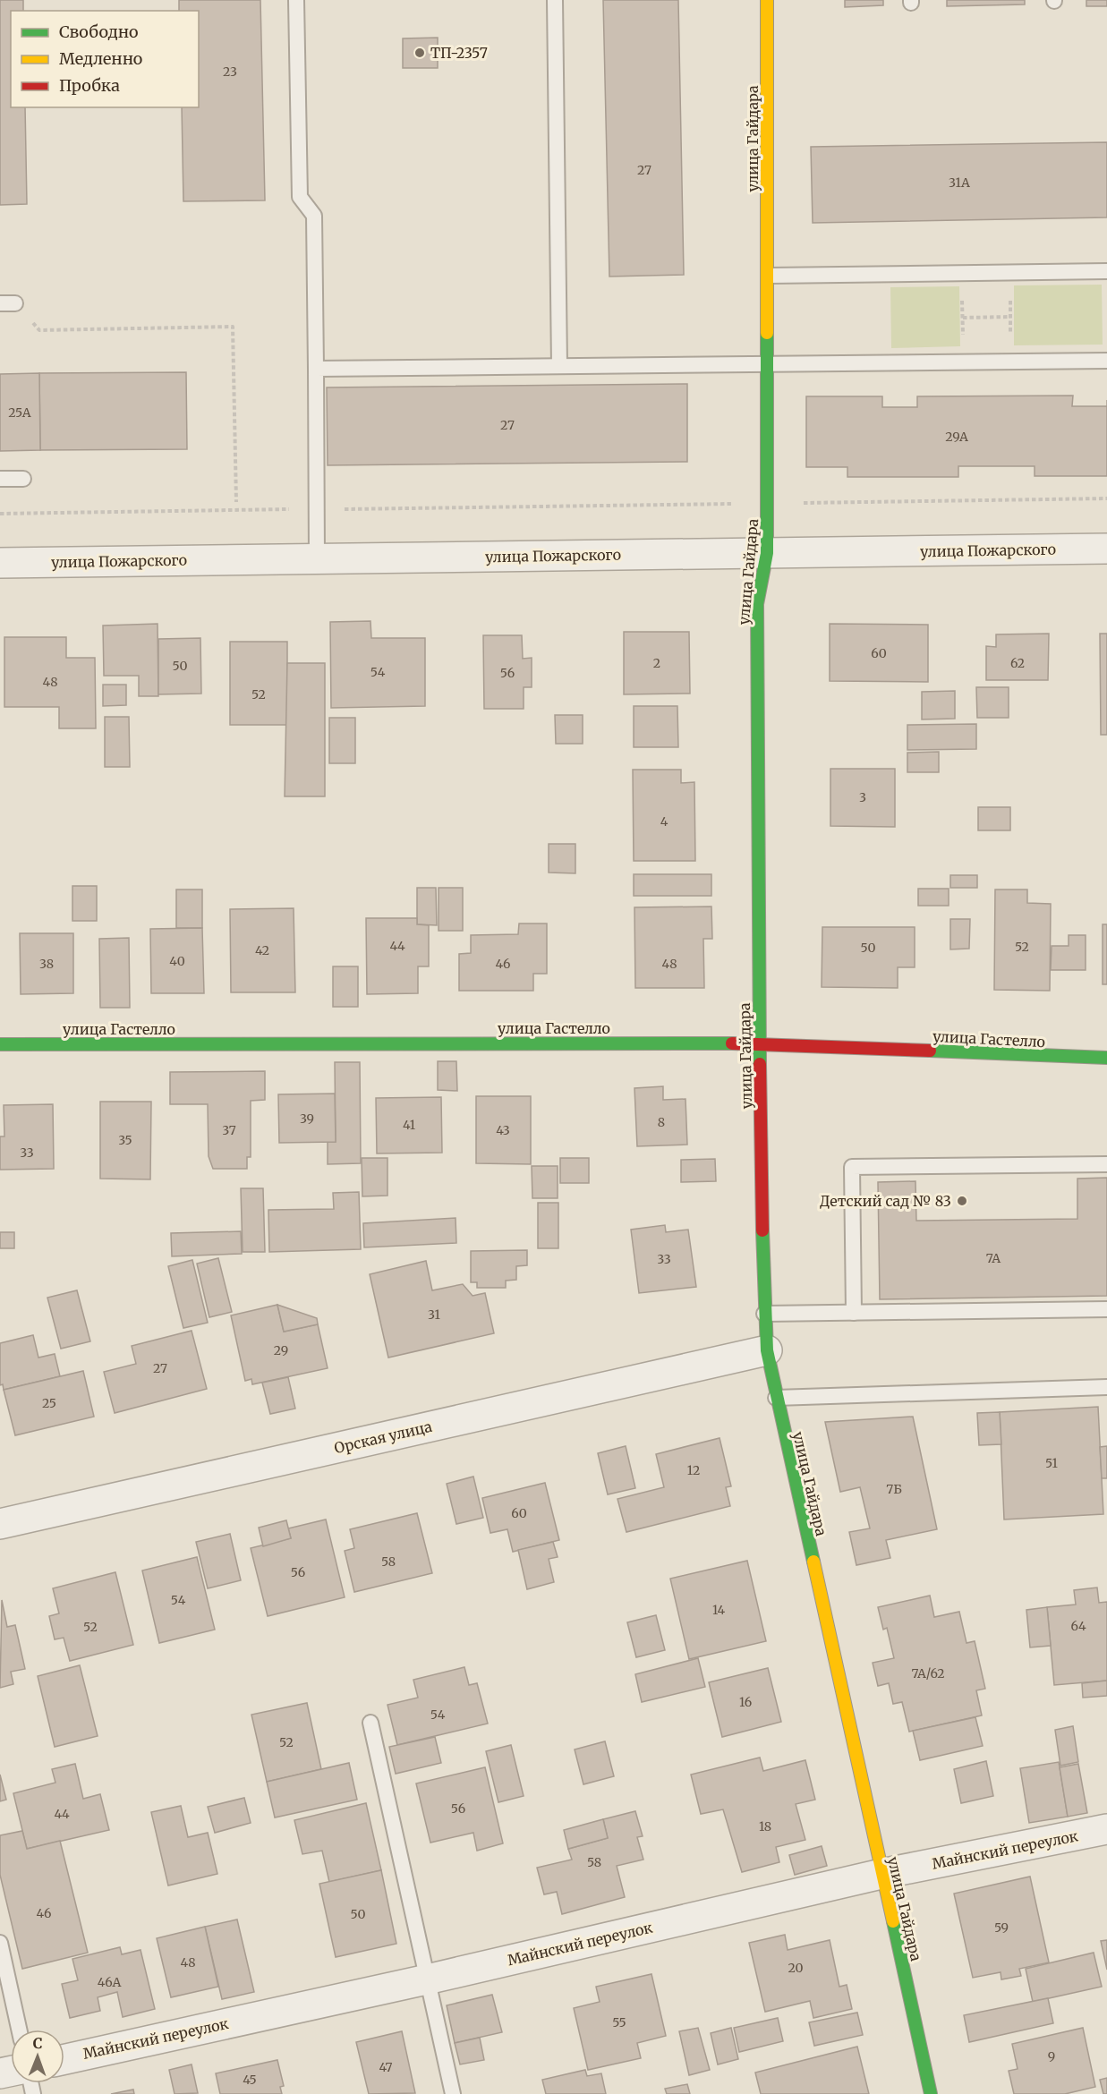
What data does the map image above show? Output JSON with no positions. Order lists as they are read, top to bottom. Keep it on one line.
{"streets":{"street":["улица Гайдара","улица Пожарского","улица Гастелло","Орская улица","Майнский переулок"]},"crossings":[["улица Гайдара","улица Пожарского"],["улица Гайдара","улица Гастелло"],["улица Гайдара","Орская улица"],["улица Гайдара","Майнский переулок"]],"places":["ТП-2357","Детский сад № 83"],"house_numbers":["23","27","31А","25А","27","29А","60","2","62","50","54","56","48","52","3","4","44","52","50","42","40","38","46","48","39","8","41","37","43","35","33","7А","33","31","29","27","25","51","12","7Б","60","58","56","54","14","64","52","7А/62","16","54","52","56","44","18","58","46","50","59","48","20","46А","55","9","47","45"],"legend":["Свободно","Медленно","Пробка"],"north":"top"}
